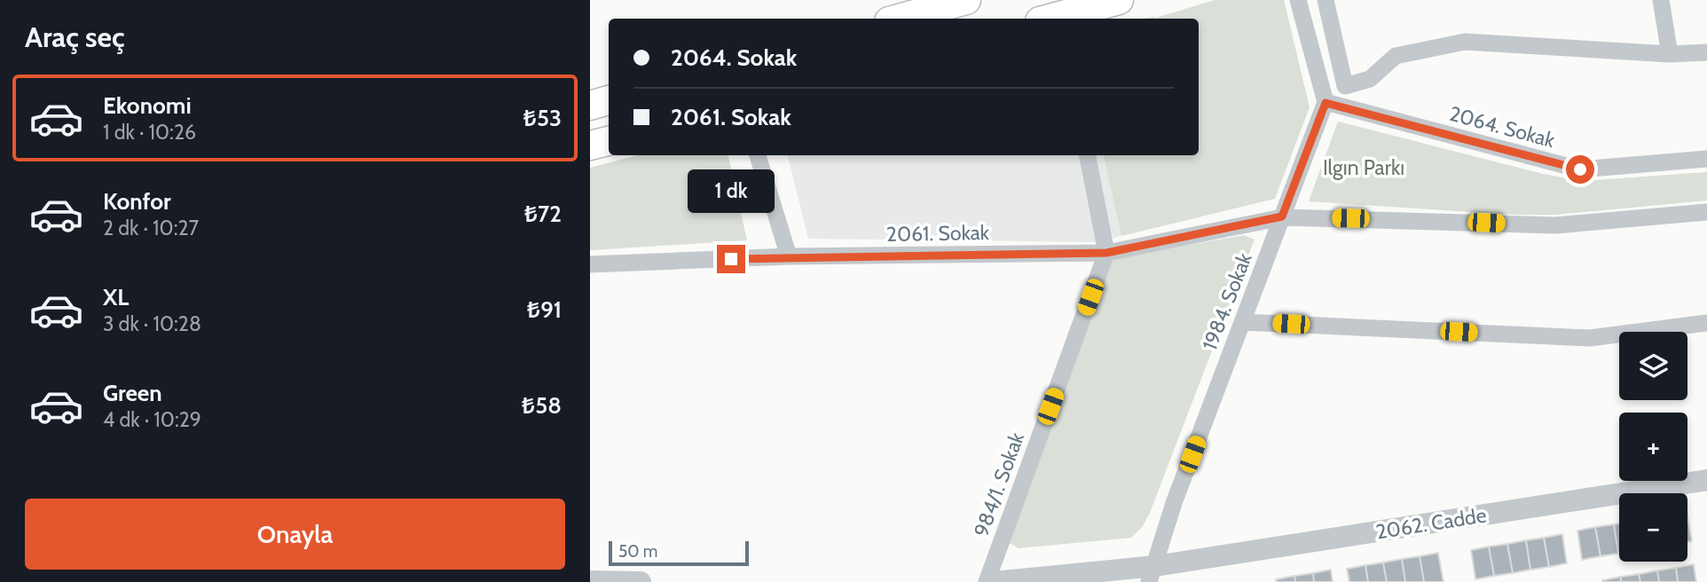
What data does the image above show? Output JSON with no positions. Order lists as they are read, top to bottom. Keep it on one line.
{"streets":{"street":["2064. Sokak","2061. Sokak","1984. Sokak","984/1. Sokak","2062. Cadde"]},"crossings":[["2064. Sokak","1984. Sokak"],["2061. Sokak","1984. Sokak"],["2061. Sokak","984/1. Sokak"],["1984. Sokak","2062. Cadde"]],"parks":["Ilgın Parkı"],"scale_bar":"50 m","page":{"heading":"Araç seç","banner":["2064. Sokak","2061. Sokak"],"list":[{"name":"Ekonomi","note":"1 dk · 10:26","value":"₺53"},{"name":"Konfor","note":"2 dk · 10:27","value":"₺72"},{"name":"XL","note":"3 dk · 10:28","value":"₺91"},{"name":"Green","note":"4 dk · 10:29","value":"₺58"}],"bubble":"1 dk","map_buttons":["+","−"],"buttons":"Onayla","scale":"50 m"}}
